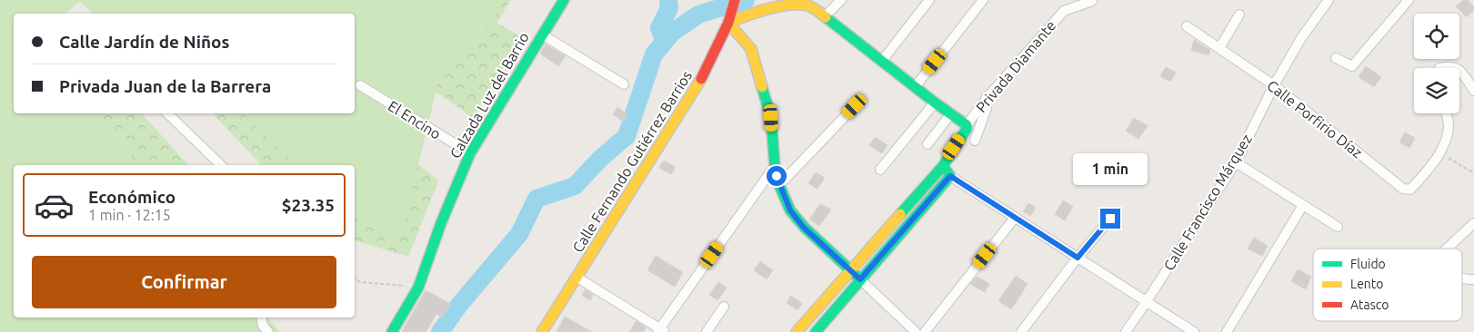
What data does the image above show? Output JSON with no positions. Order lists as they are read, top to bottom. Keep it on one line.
{"streets":{"main road":["Calzada Luz del Barrio","Calle Fernando Gutiérrez Barrios"],"street":["Privada Diamante","Calle Porfirio Díaz","El Encino","Calle Francisco Márquez"]},"crossings":[["Calzada Luz del Barrio","El Encino"],["Calle Porfirio Díaz","Calle Francisco Márquez"]],"legend":["Fluido","Lento","Atasco"],"page":{"banner":["Calle Jardín de Niños","Privada Juan de la Barrera"],"bubble":"1 min","list":[{"name":"Económico","note":"1 min · 12:15","value":"$23.35"}],"buttons":"Confirmar"}}
